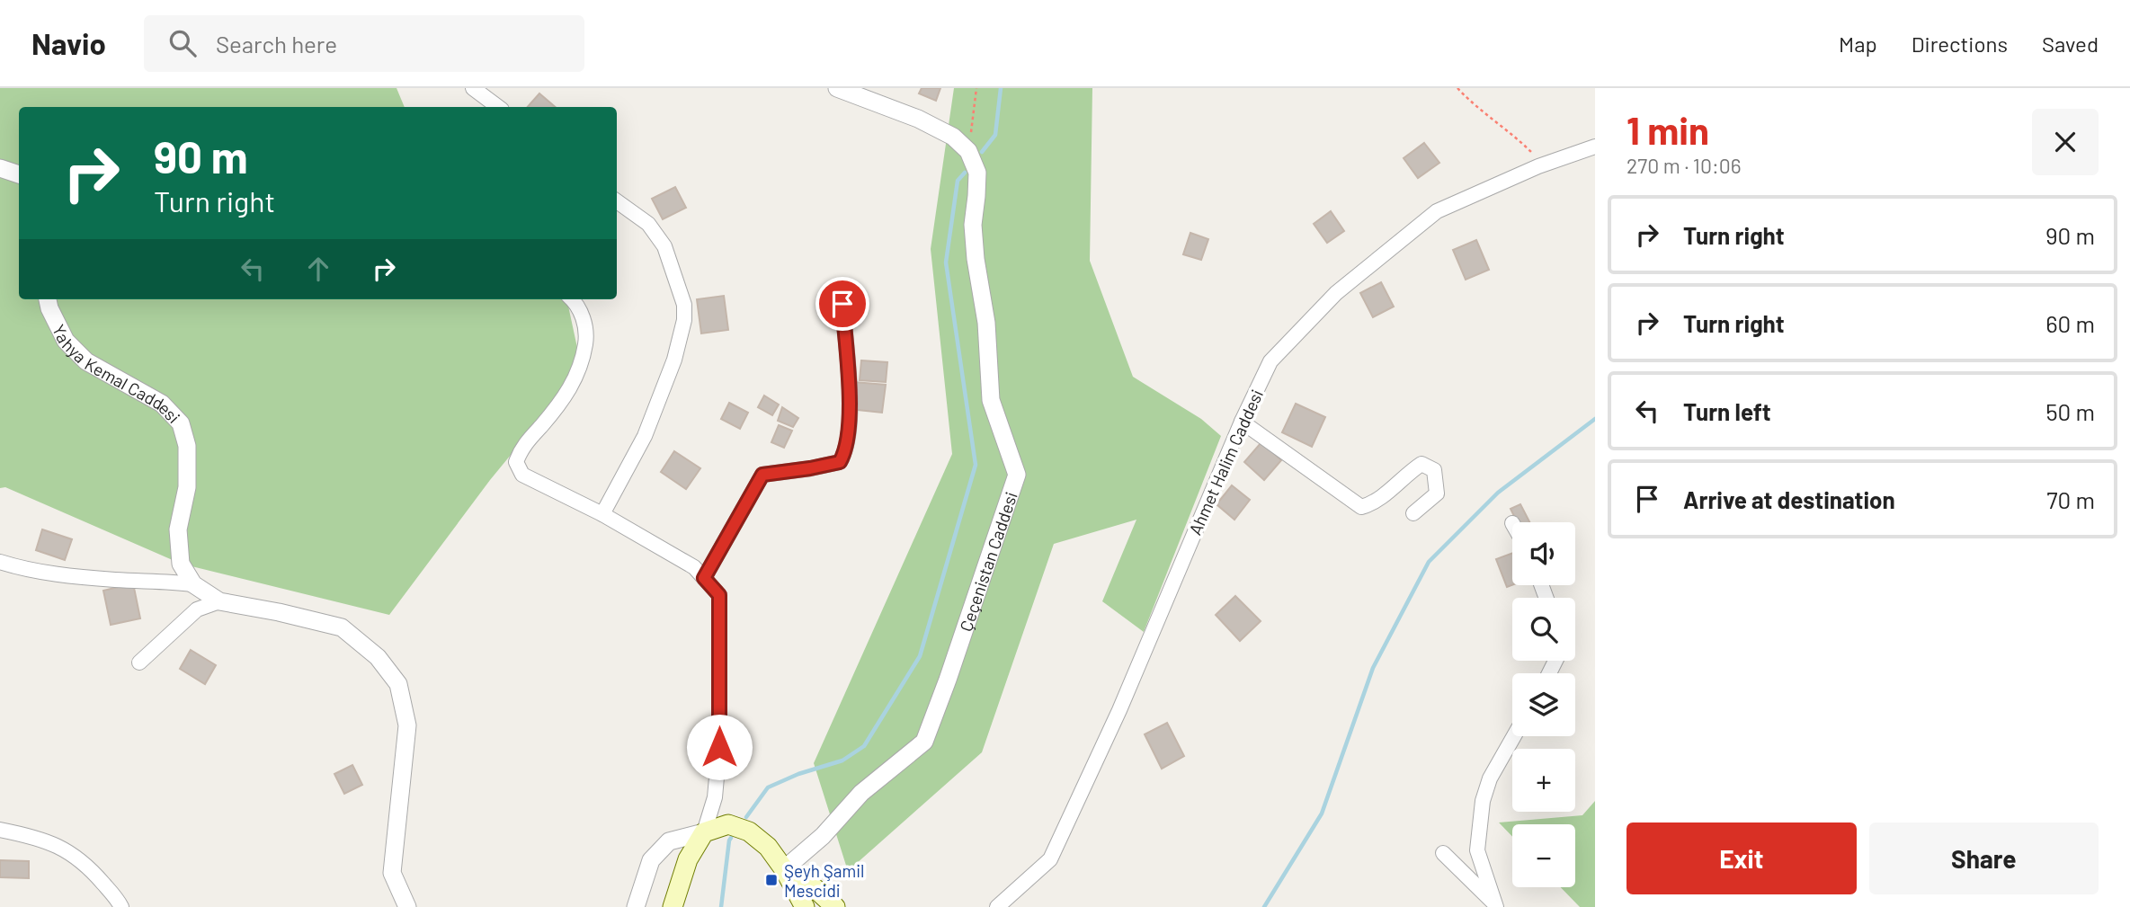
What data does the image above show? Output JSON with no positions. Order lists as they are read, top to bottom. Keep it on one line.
{"streets":{"street":["Yahya Kemal Caddesi","Ahmet Halim Caddesi","Çeçenistan Caddesi"]},"places":{"transit":["Şeyh Şamil Mescidi"]},"page":{"header":"Navio","search":"Search here","nav":["Map","Directions","Saved"],"heading":["1 min","270 m · 10:06"],"turn":["90 m","Turn right"],"list":[{"name":"Turn right","value":"90 m"},{"name":"Turn right","value":"60 m"},{"name":"Turn left","value":"50 m"},{"name":"Arrive at destination","value":"70 m"}],"map_buttons":["+","−"],"buttons":["Exit","Share"]}}
